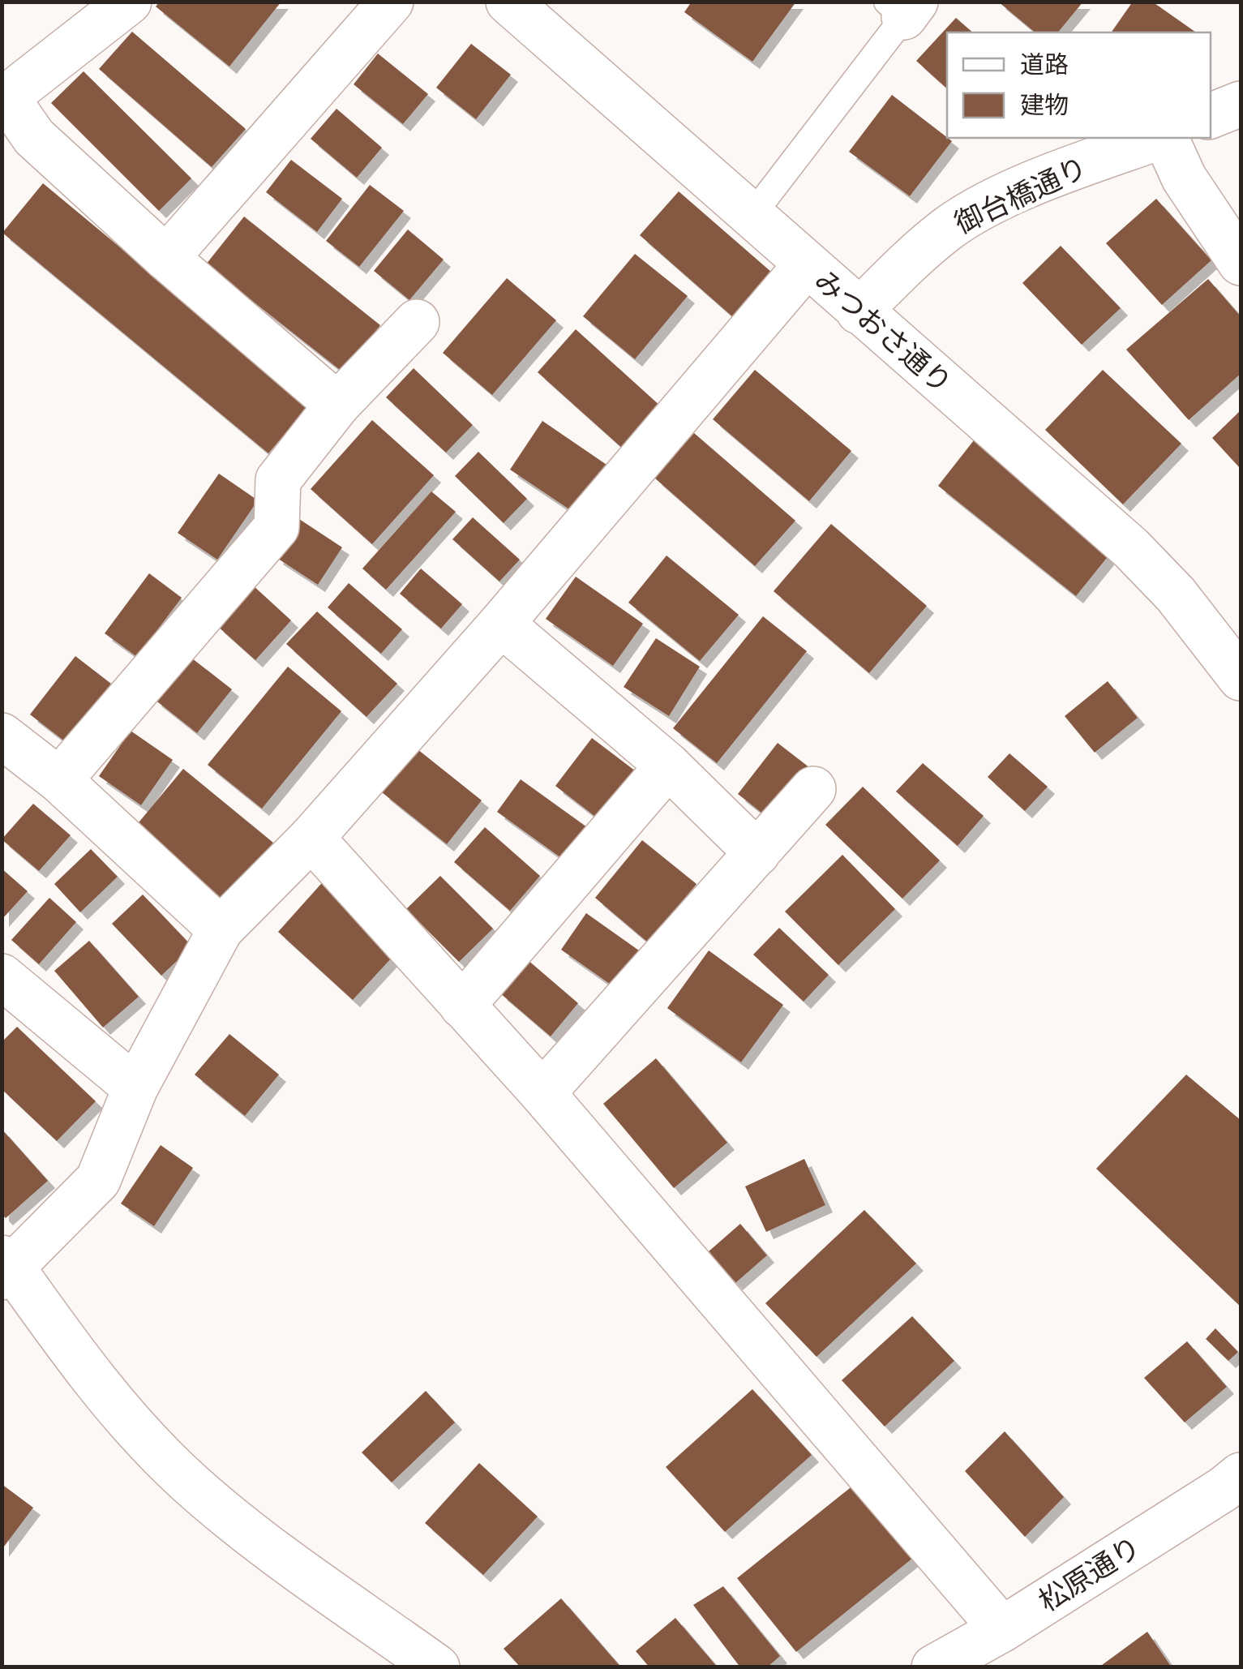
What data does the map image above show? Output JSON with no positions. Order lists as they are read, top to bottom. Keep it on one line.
{"streets":{"street":["御台橋通り","みつおさ通り","松原通り"]},"crossings":[["御台橋通り","みつおさ通り"]],"legend":["道路","建物"]}
